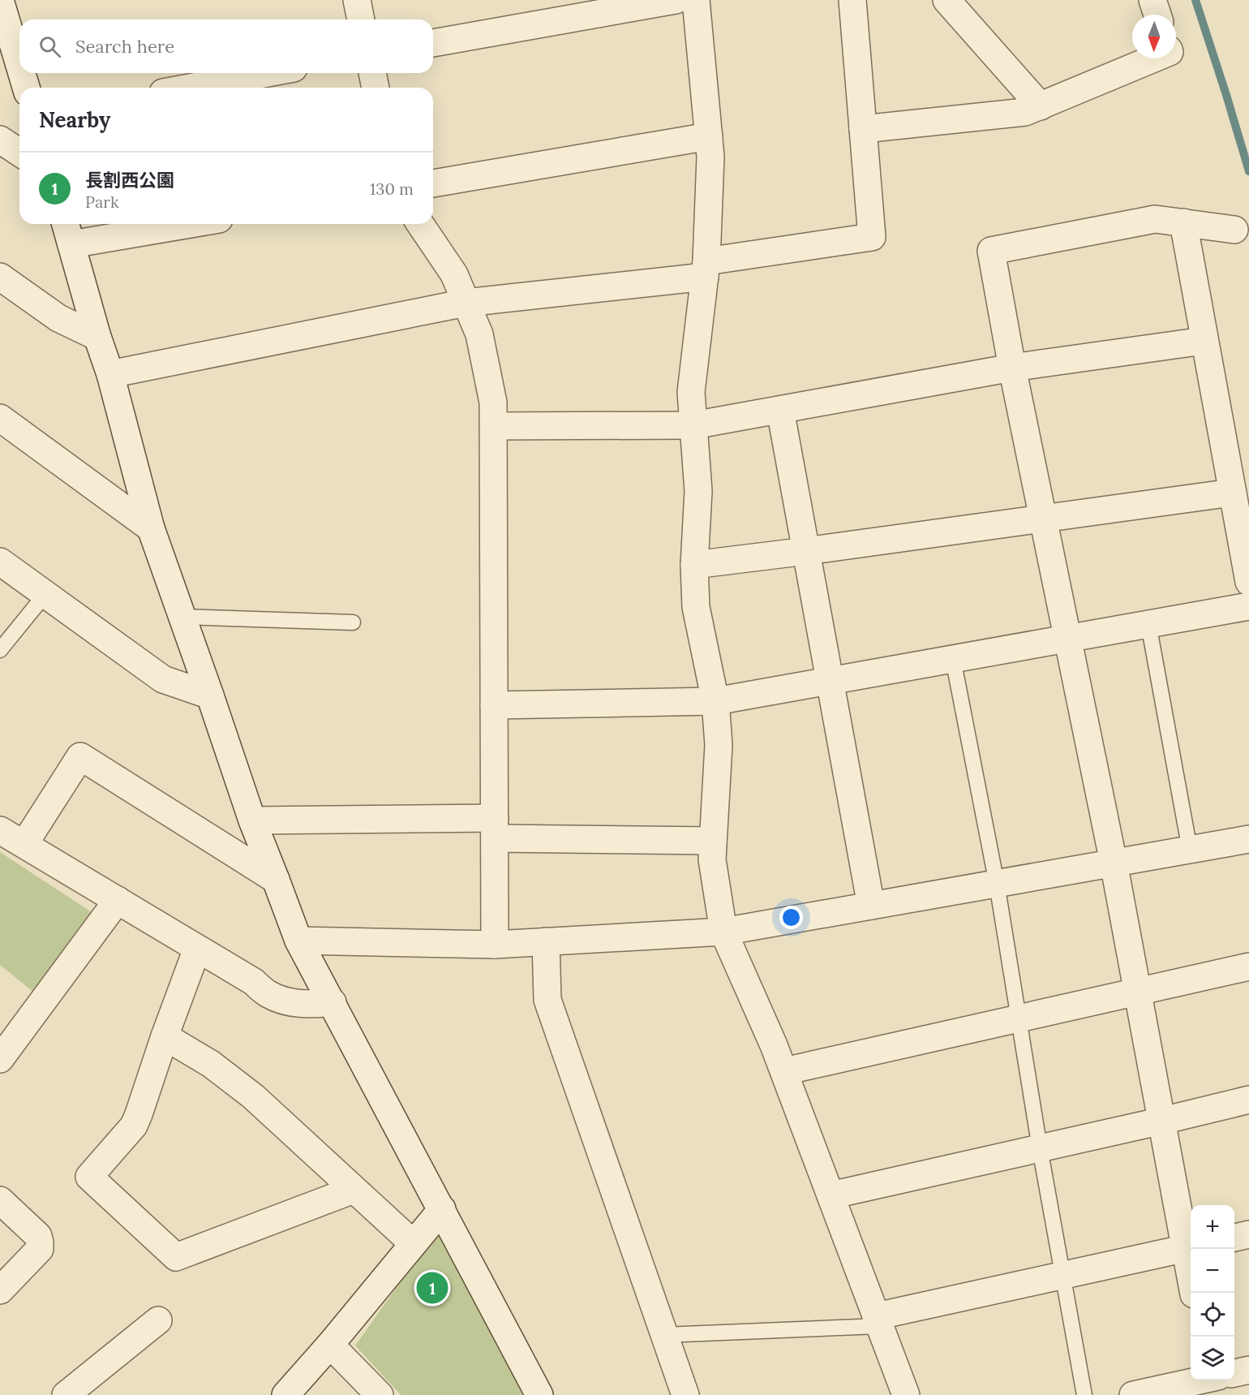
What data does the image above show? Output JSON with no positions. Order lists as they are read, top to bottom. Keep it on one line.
{"north":"bottom","page":{"search":"Search here","heading":"Nearby","list":[{"mark":"1","name":"長割西公園","note":"Park","value":"130 m"}],"map_buttons":["+","−"],"pins":"1"}}
